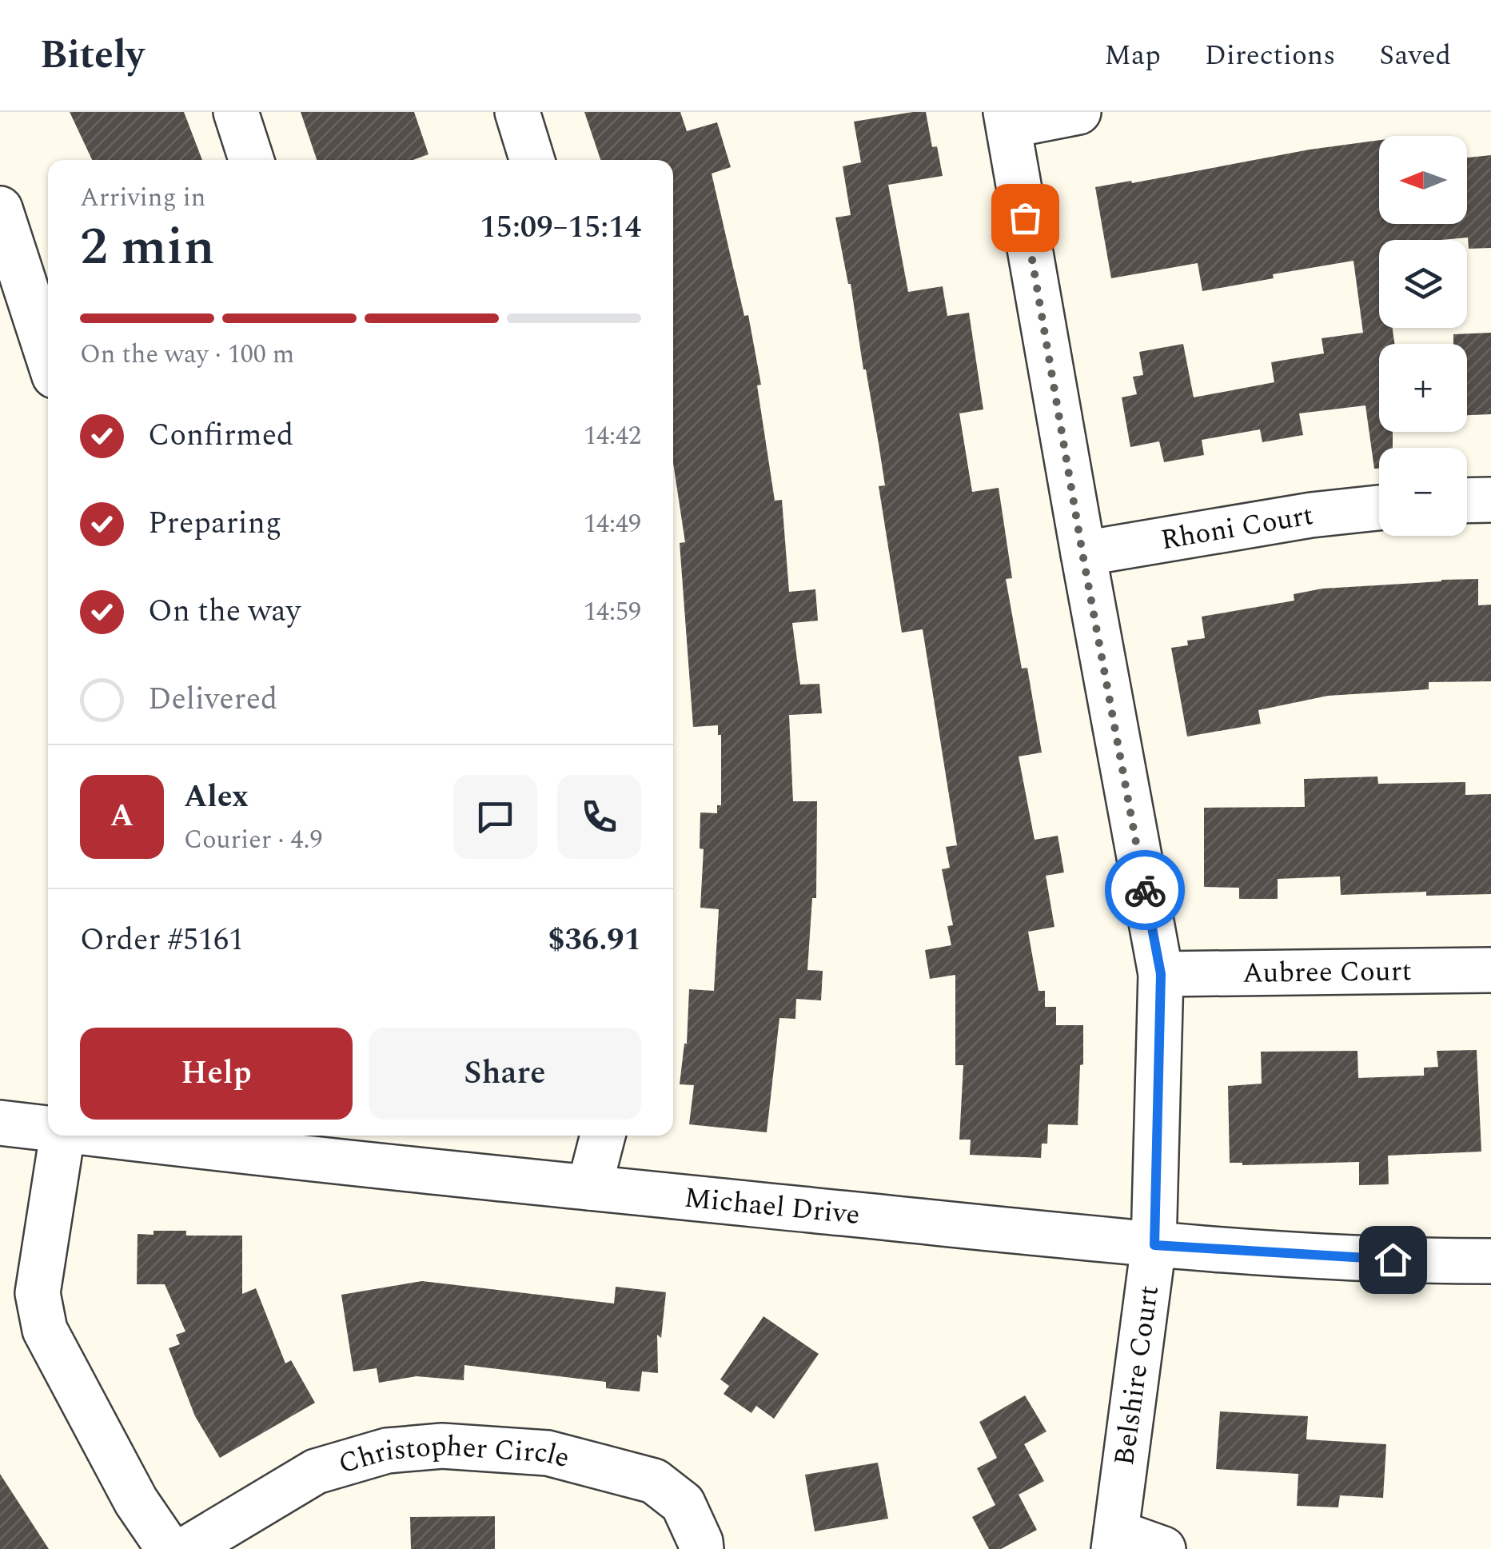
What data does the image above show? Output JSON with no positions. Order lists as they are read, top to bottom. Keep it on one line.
{"streets":{"street":["Rhoni Court","Aubree Court","Michael Drive","Belshire Court","Christopher Circle"]},"crossings":[["Rhoni Court","Belshire Court"],["Aubree Court","Belshire Court"],["Michael Drive","Belshire Court"]],"north":"left","page":{"header":"Bitely","nav":["Map","Directions","Saved"],"map_buttons":["+","−"],"heading":["2 min","Arriving in","15:09–15:14"],"panel":["Alex","Courier · 4.9","Order #5161","$36.91"],"bar":"On the way · 100 m","list":[["Confirmed","14:42"],["Preparing","14:49"],["On the way","14:59"],"Delivered"],"round":"A","buttons":["Help","Share"]}}
